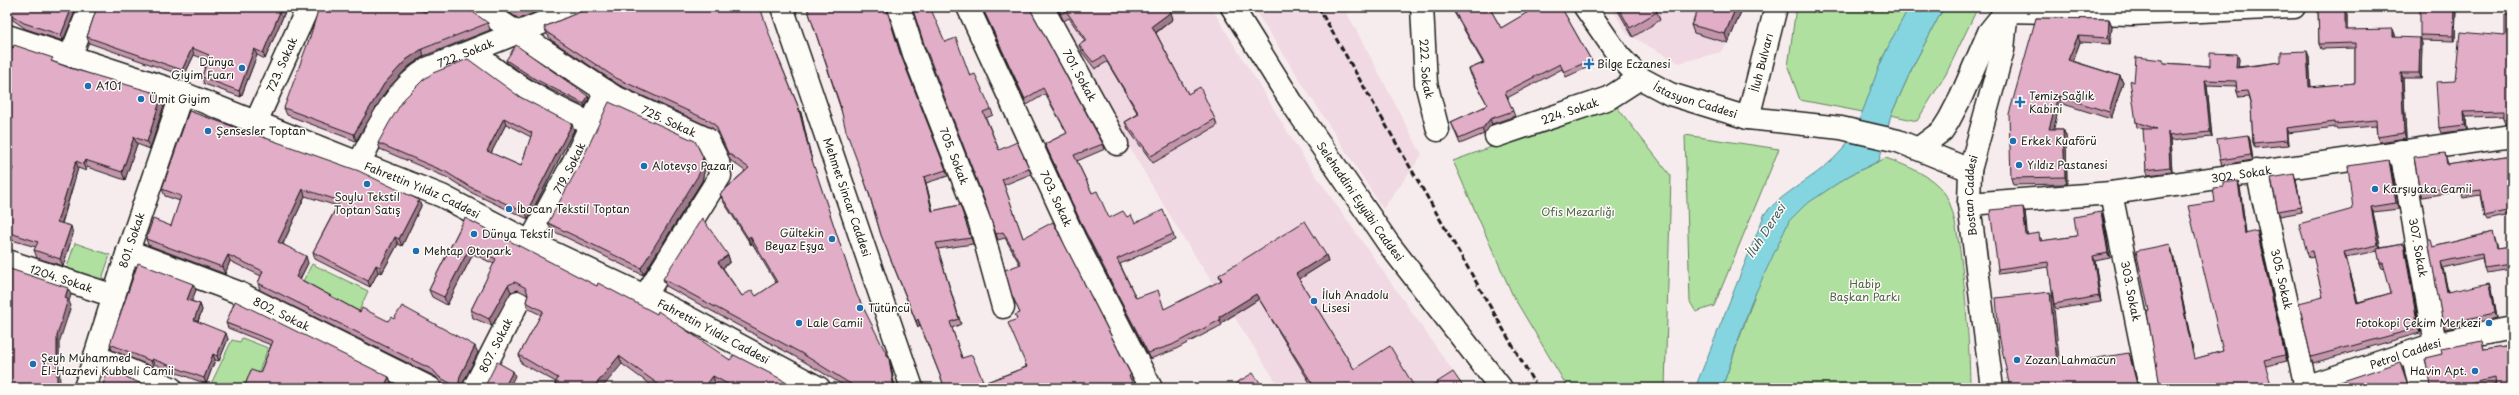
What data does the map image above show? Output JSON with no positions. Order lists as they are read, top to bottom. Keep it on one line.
{"streets":{"street":["722. Sokak","İluh Bulvarı","723. Sokak","222. Sokak","701. Sokak","İstasyon Caddesi","224. Sokak","725. Sokak","705. Sokak","719. Sokak","302. Sokak","Fahrettin Yıldız Caddesi","Bostan Caddesi","Mehmet Sincar Caddesi","703. Sokak","Selehaddini Eyyübi Caddesi","801. Sokak","307. Sokak","1204. Sokak","305. Sokak","303. Sokak","802. Sokak","807. Sokak","Petrol Caddesi"]},"crossings":[["722. Sokak","725. Sokak"],["722. Sokak","Fahrettin Yıldız Caddesi"],["İluh Bulvarı","İstasyon Caddesi"],["723. Sokak","Fahrettin Yıldız Caddesi"],["İstasyon Caddesi","224. Sokak"],["İstasyon Caddesi","Bostan Caddesi"],["725. Sokak","719. Sokak"],["725. Sokak","Fahrettin Yıldız Caddesi"],["719. Sokak","Fahrettin Yıldız Caddesi"],["302. Sokak","Bostan Caddesi"],["302. Sokak","307. Sokak"],["302. Sokak","305. Sokak"],["302. Sokak","303. Sokak"],["Fahrettin Yıldız Caddesi","801. Sokak"],["801. Sokak","1204. Sokak"],["801. Sokak","802. Sokak"],["307. Sokak","Petrol Caddesi"],["305. Sokak","Petrol Caddesi"]],"water":["İluh Deresi"],"parks":["Ofis Mezarlığı","Habip Başkan Parkı"],"places":{"health":["Bilge Eczanesi","Temiz Sağlık Kabini"],"other":["Dünya Giyim Fuarı","A101","Ümit Giyim","Şensesler Toptan","Erkek Kuaförü","Yıldız Pastanesi","Alotevşo Pazarı","Soylu Tekstil Toptan Satış","Karşıyaka Camii","İbocan Tekstil Toptan","Dünya Tekstil","Gültekin Beyaz Eşya","Mehtap Otopark","İluh Anadolu Lisesi","Tütüncü","Lale Camii","Fotokopi Çekim Merkezi","Zozan Lahmacun","Şeyh Muhammed El-Haznevi Kubbeli Camii","Havin Apt."]}}
